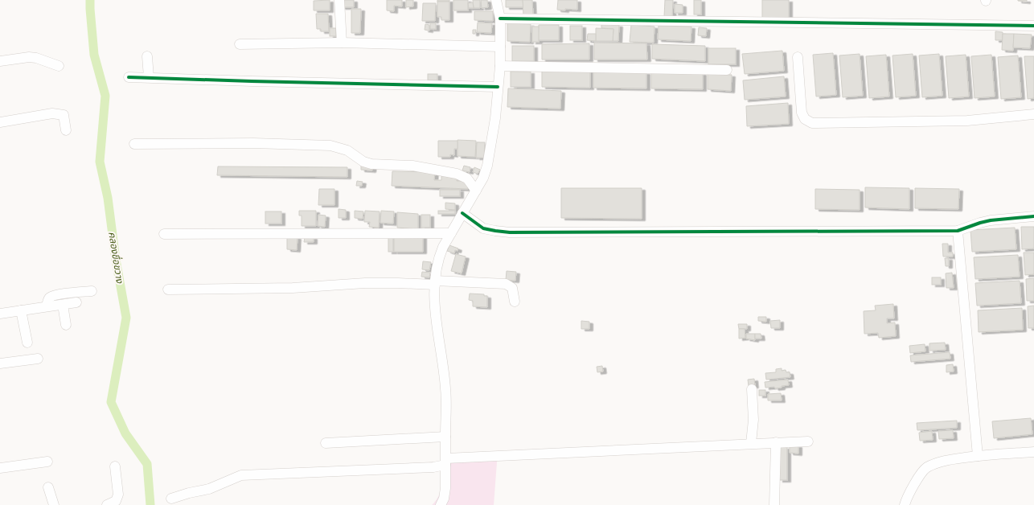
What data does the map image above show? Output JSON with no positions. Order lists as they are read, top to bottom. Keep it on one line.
{"water":["คลองขื่อขวาง"]}
